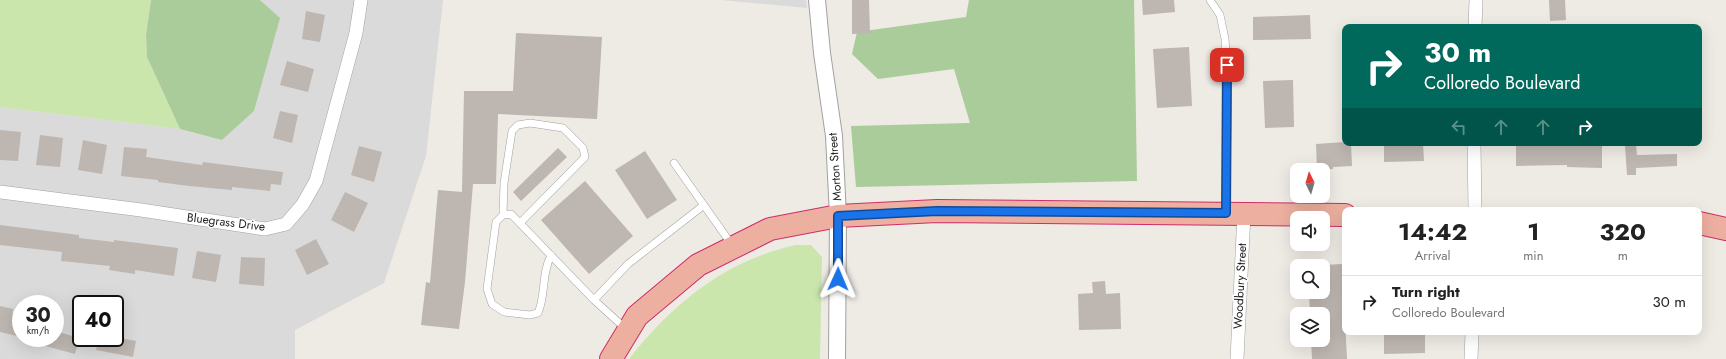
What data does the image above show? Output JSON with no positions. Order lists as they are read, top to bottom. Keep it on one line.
{"streets":{"street":["Morton Street","Bluegrass Drive","Woodbury Street"]},"north":"top","page":{"turn":["30 m","Colloredo Boulevard"],"eta":["14:42","Arrival","1","min","320","m"],"list":[{"name":"Turn right","note":"Colloredo Boulevard","value":"30 m"}],"speed":"30 km/h","limit":"40"}}
